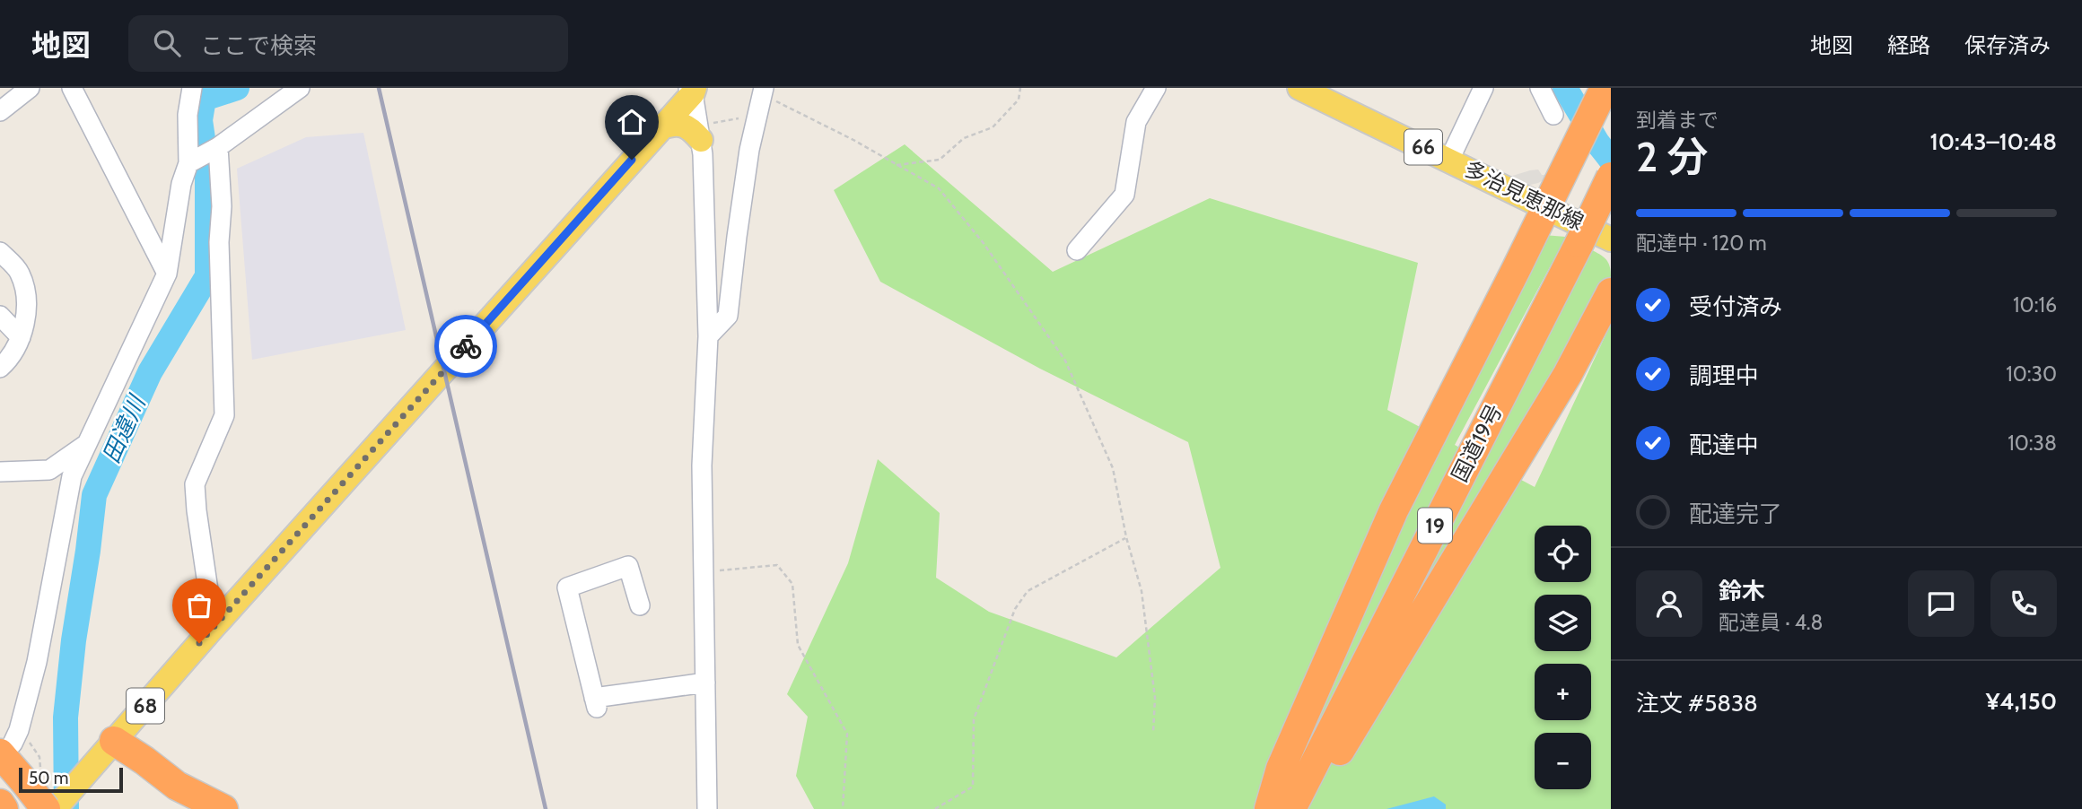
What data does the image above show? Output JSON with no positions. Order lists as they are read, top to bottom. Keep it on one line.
{"streets":{"highway":["国道19号","19"],"main road":["66","多治見恵那線","68"]},"crossings":[["多治見恵那線","国道19号"]],"water":["田違川"],"scale_bar":"50 m","page":{"header":"地図","search":"ここで検索","nav":["地図","経路","保存済み"],"heading":["2 分","到着まで","10:43–10:48"],"panel":["鈴木","配達員 · 4.8","注文 #5838","¥4,150"],"bar":"配達中 · 120 m","list":[["受付済み","10:16"],["調理中","10:30"],["配達中","10:38"],"配達完了"],"map_buttons":["+","−"],"scale":"50 m"}}
